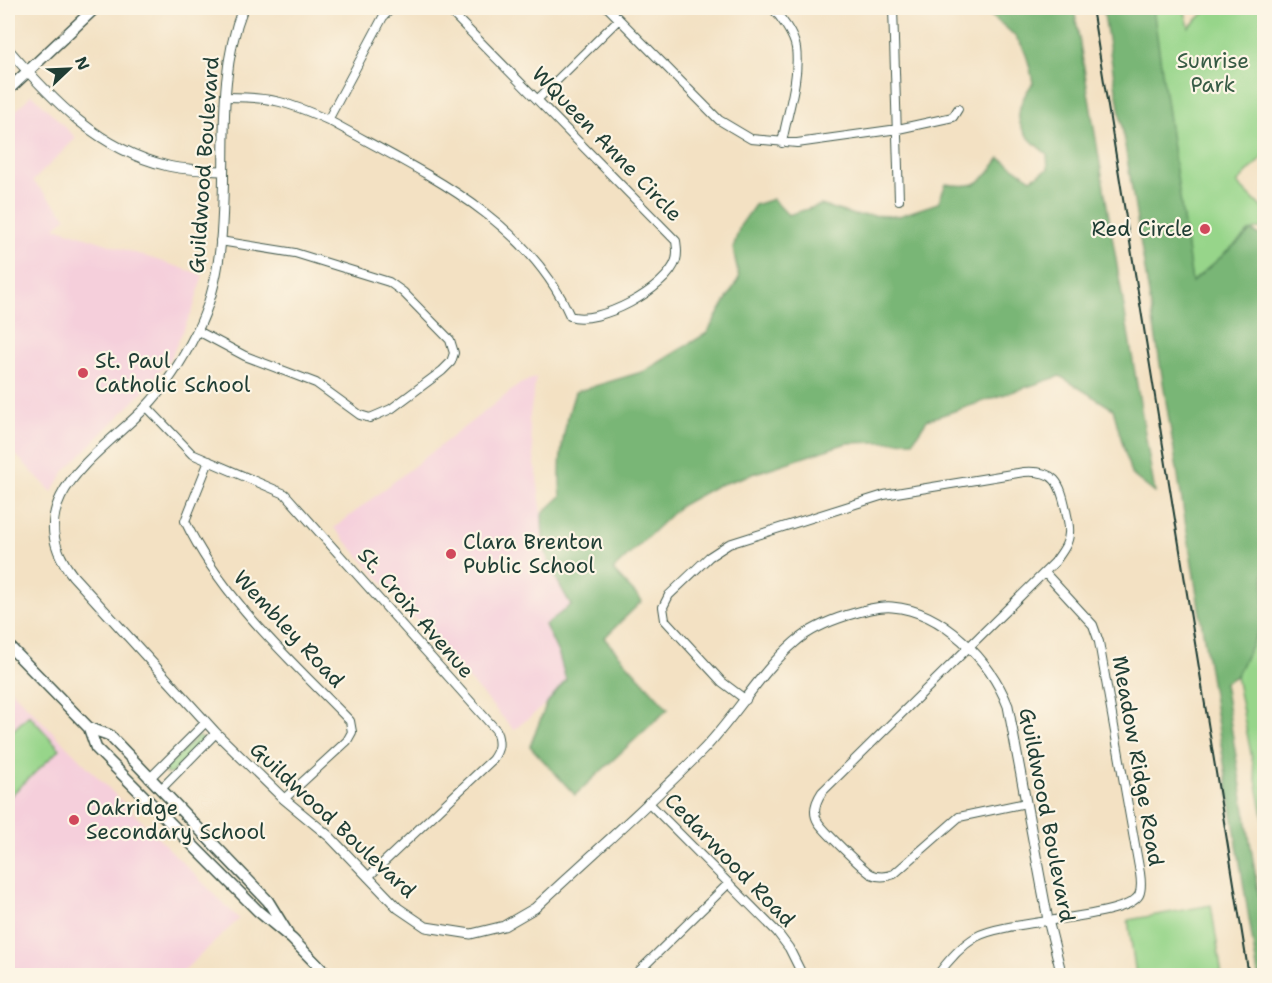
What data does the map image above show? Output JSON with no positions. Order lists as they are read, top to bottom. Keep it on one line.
{"streets":{"street":["WQueen Anne Circle","Guildwood Boulevard","St. Croix Avenue","Wembley Road","Meadow Ridge Road","Cedarwood Road"]},"crossings":[["Guildwood Boulevard","St. Croix Avenue"],["Guildwood Boulevard","Wembley Road"],["Guildwood Boulevard","Meadow Ridge Road"],["Guildwood Boulevard","Cedarwood Road"],["St. Croix Avenue","Wembley Road"]],"parks":["Sunrise Park"],"places":["Red Circle","St. Paul Catholic School","Clara Brenton Public School","Oakridge Secondary School"],"north":"top right"}
